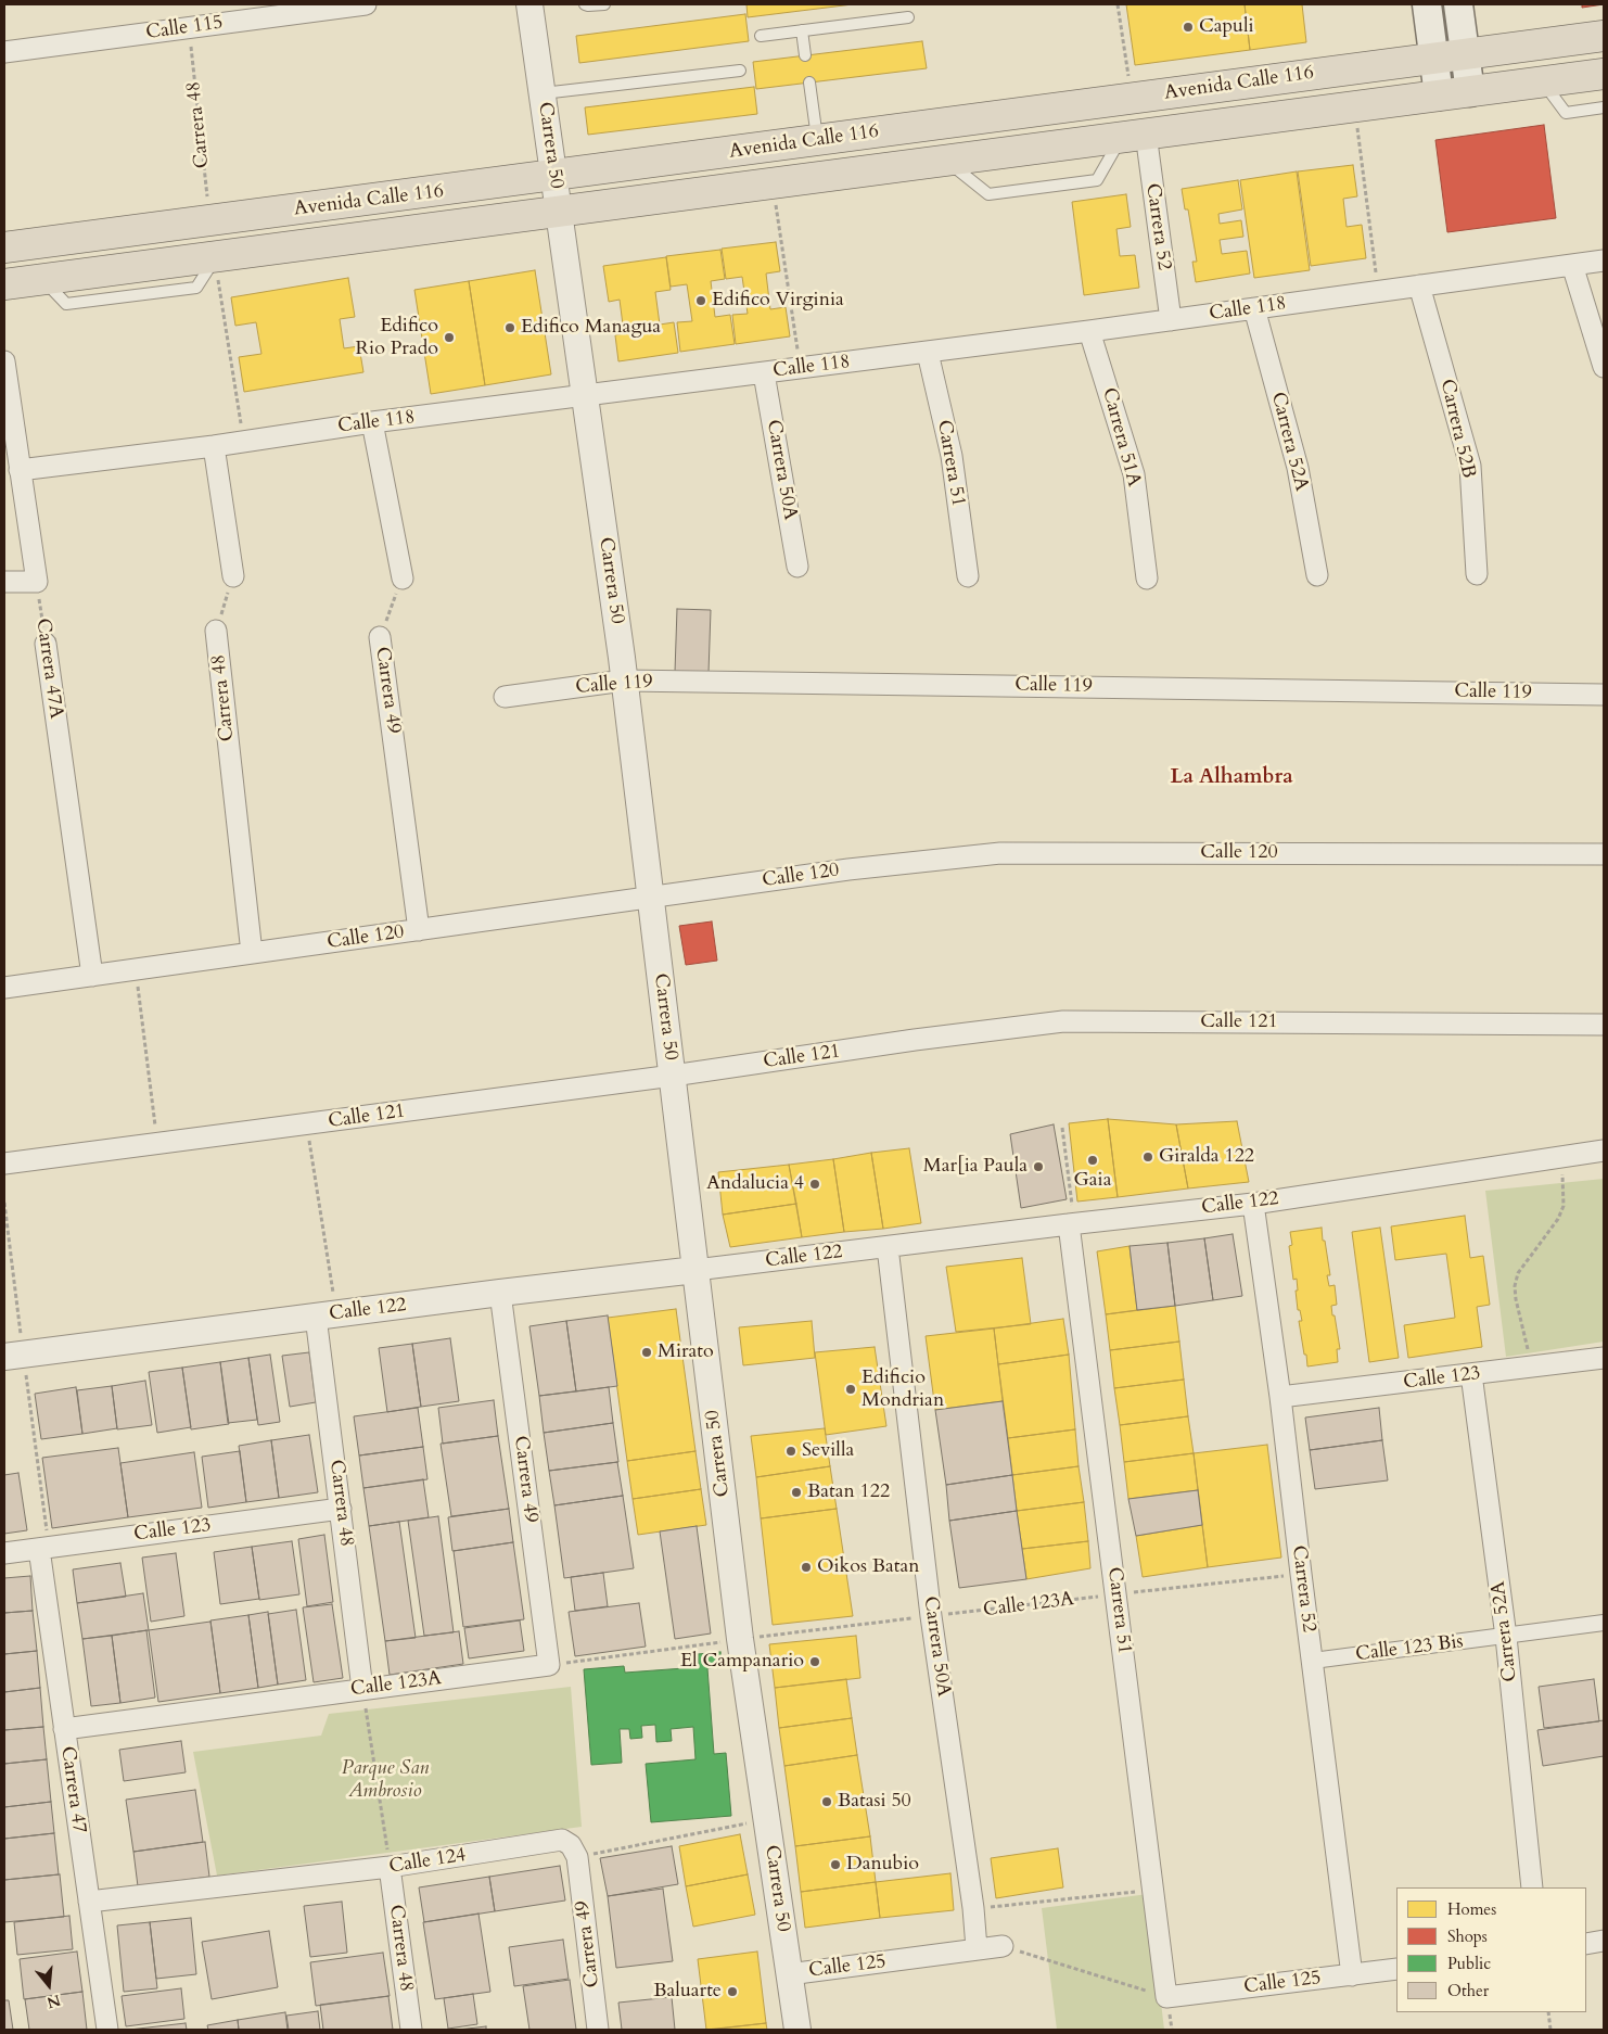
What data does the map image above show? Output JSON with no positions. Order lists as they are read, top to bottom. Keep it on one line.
{"streets":{"main road":["Avenida Calle 116"],"street":["Calle 115","Carrera 48","Carrera 50","Carrera 52","Calle 118","Carrera 52B","Carrera 51A","Carrera 52A","Carrera 51","Carrera 50A","Carrera 47A","Calle 119","Carrera 49","Calle 120","Calle 121","Calle 122","Calle 123","Calle 123A","Calle 123 Bis","Carrera 47","Calle 124","Calle 125"]},"crossings":[["Calle 115","Carrera 48"],["Avenida Calle 116","Carrera 48"],["Avenida Calle 116","Carrera 50"],["Avenida Calle 116","Carrera 52"],["Carrera 48","Calle 120"],["Carrera 48","Calle 122"],["Carrera 48","Calle 123"],["Carrera 48","Calle 123A"],["Carrera 48","Calle 124"],["Carrera 50","Calle 118"],["Carrera 50","Calle 119"],["Carrera 50","Calle 120"],["Carrera 50","Calle 121"],["Carrera 50","Calle 122"],["Carrera 50","Calle 125"],["Carrera 52","Calle 118"],["Carrera 52","Calle 122"],["Carrera 52","Calle 123"],["Carrera 52","Calle 123A"],["Carrera 52","Calle 123 Bis"],["Carrera 52","Calle 125"],["Calle 118","Carrera 52B"],["Calle 118","Carrera 51A"],["Calle 118","Carrera 52A"],["Calle 118","Carrera 51"],["Calle 118","Carrera 50A"],["Carrera 52A","Calle 123"],["Carrera 52A","Calle 123 Bis"],["Carrera 51","Calle 122"],["Carrera 51","Calle 123A"],["Carrera 51","Calle 125"],["Carrera 50A","Calle 122"],["Carrera 50A","Calle 123A"],["Carrera 50A","Calle 125"],["Carrera 47A","Calle 120"],["Carrera 49","Calle 120"],["Carrera 49","Calle 122"],["Carrera 49","Calle 123A"],["Carrera 49","Calle 124"],["Calle 123","Carrera 47"],["Calle 123A","Carrera 47"],["Carrera 47","Calle 124"]],"districts":["La Alhambra"],"parks":["Parque San Ambrosio"],"places":["Capuli","Edifico Virginia","Edifico Managua","Edifico Rio Prado","Giralda 122","Gaia","Mar[ia Paula","Andalucia 4","Mirato","Edificio Mondrian","Sevilla","Batan 122","Oikos Batan","El Campanario","Batasi 50","Danubio","Baluarte"],"legend":["Homes","Shops","Public","Other"],"north":"bottom"}
